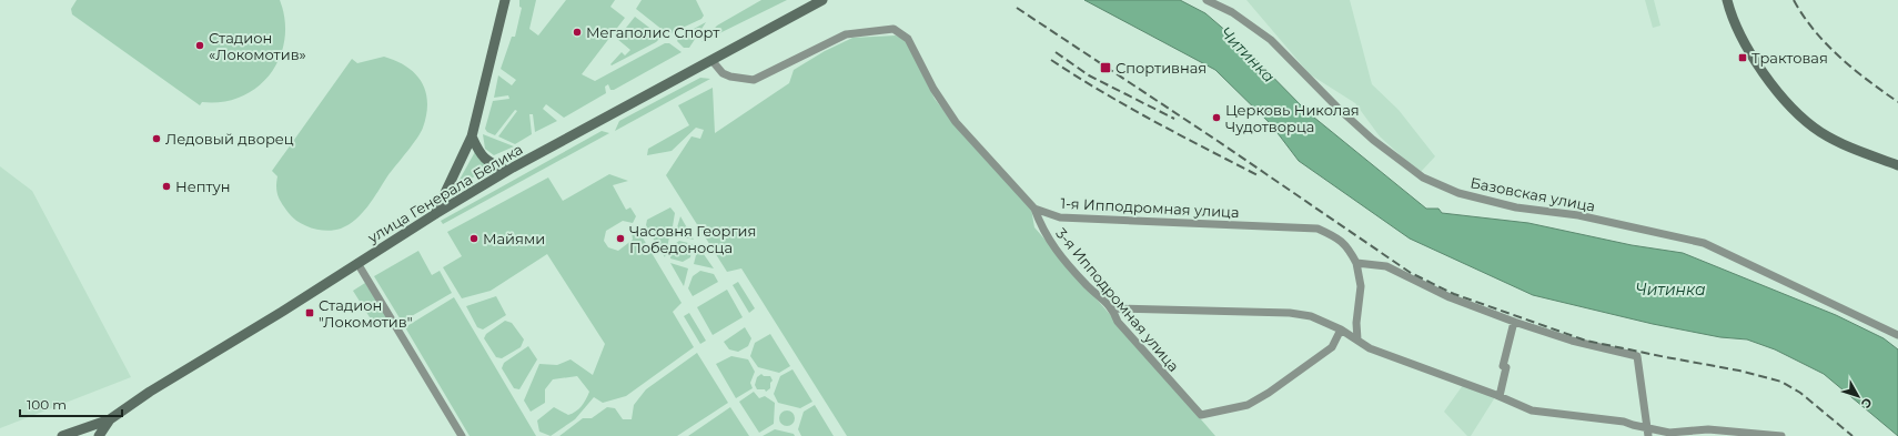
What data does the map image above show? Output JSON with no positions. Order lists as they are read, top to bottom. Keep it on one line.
{"streets":{"main road":["улица Генерала Белика"],"street":["Базовская улица","1-я Ипподромная улица","3-я Ипподромная улица"]},"crossings":[["улица Генерала Белика","1-я Ипподромная улица"],["1-я Ипподромная улица","3-я Ипподромная улица"]],"water":["Читинка"],"places":{"other":["Мегаполис Спорт","Стадион «Локомотив»","Церковь Николая Чудотворца","Ледовый дворец","Нептун","Майями","Часовня Георгия Победоносца"],"transit":["Трактовая","Спортивная","Стадион \"Локомотив\""]},"scale_bar":"100 m","north":"bottom right"}
